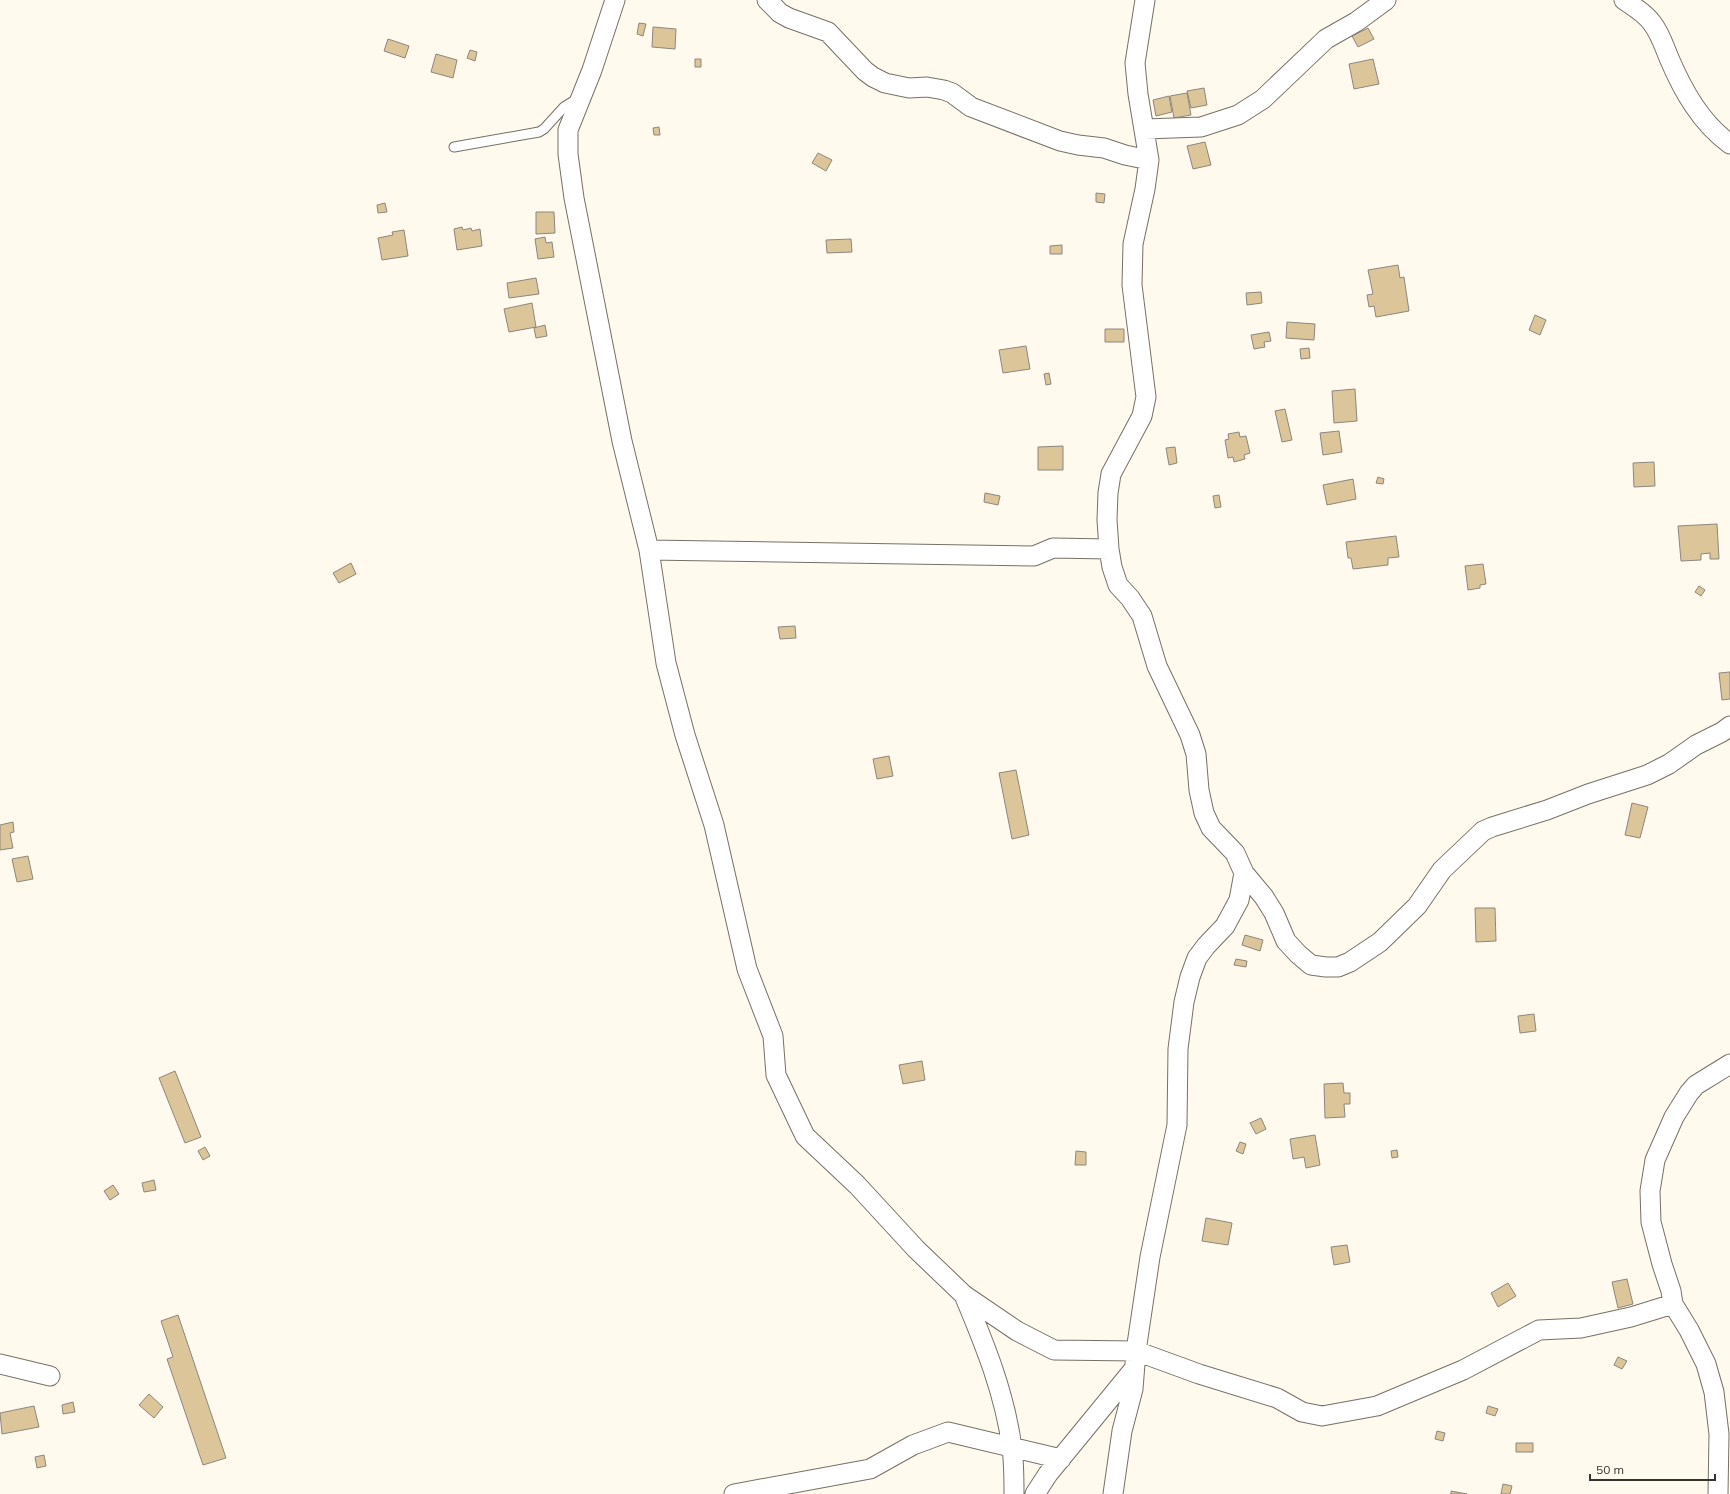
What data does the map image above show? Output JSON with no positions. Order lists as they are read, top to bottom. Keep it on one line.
{"scale_bar":"50 m"}
